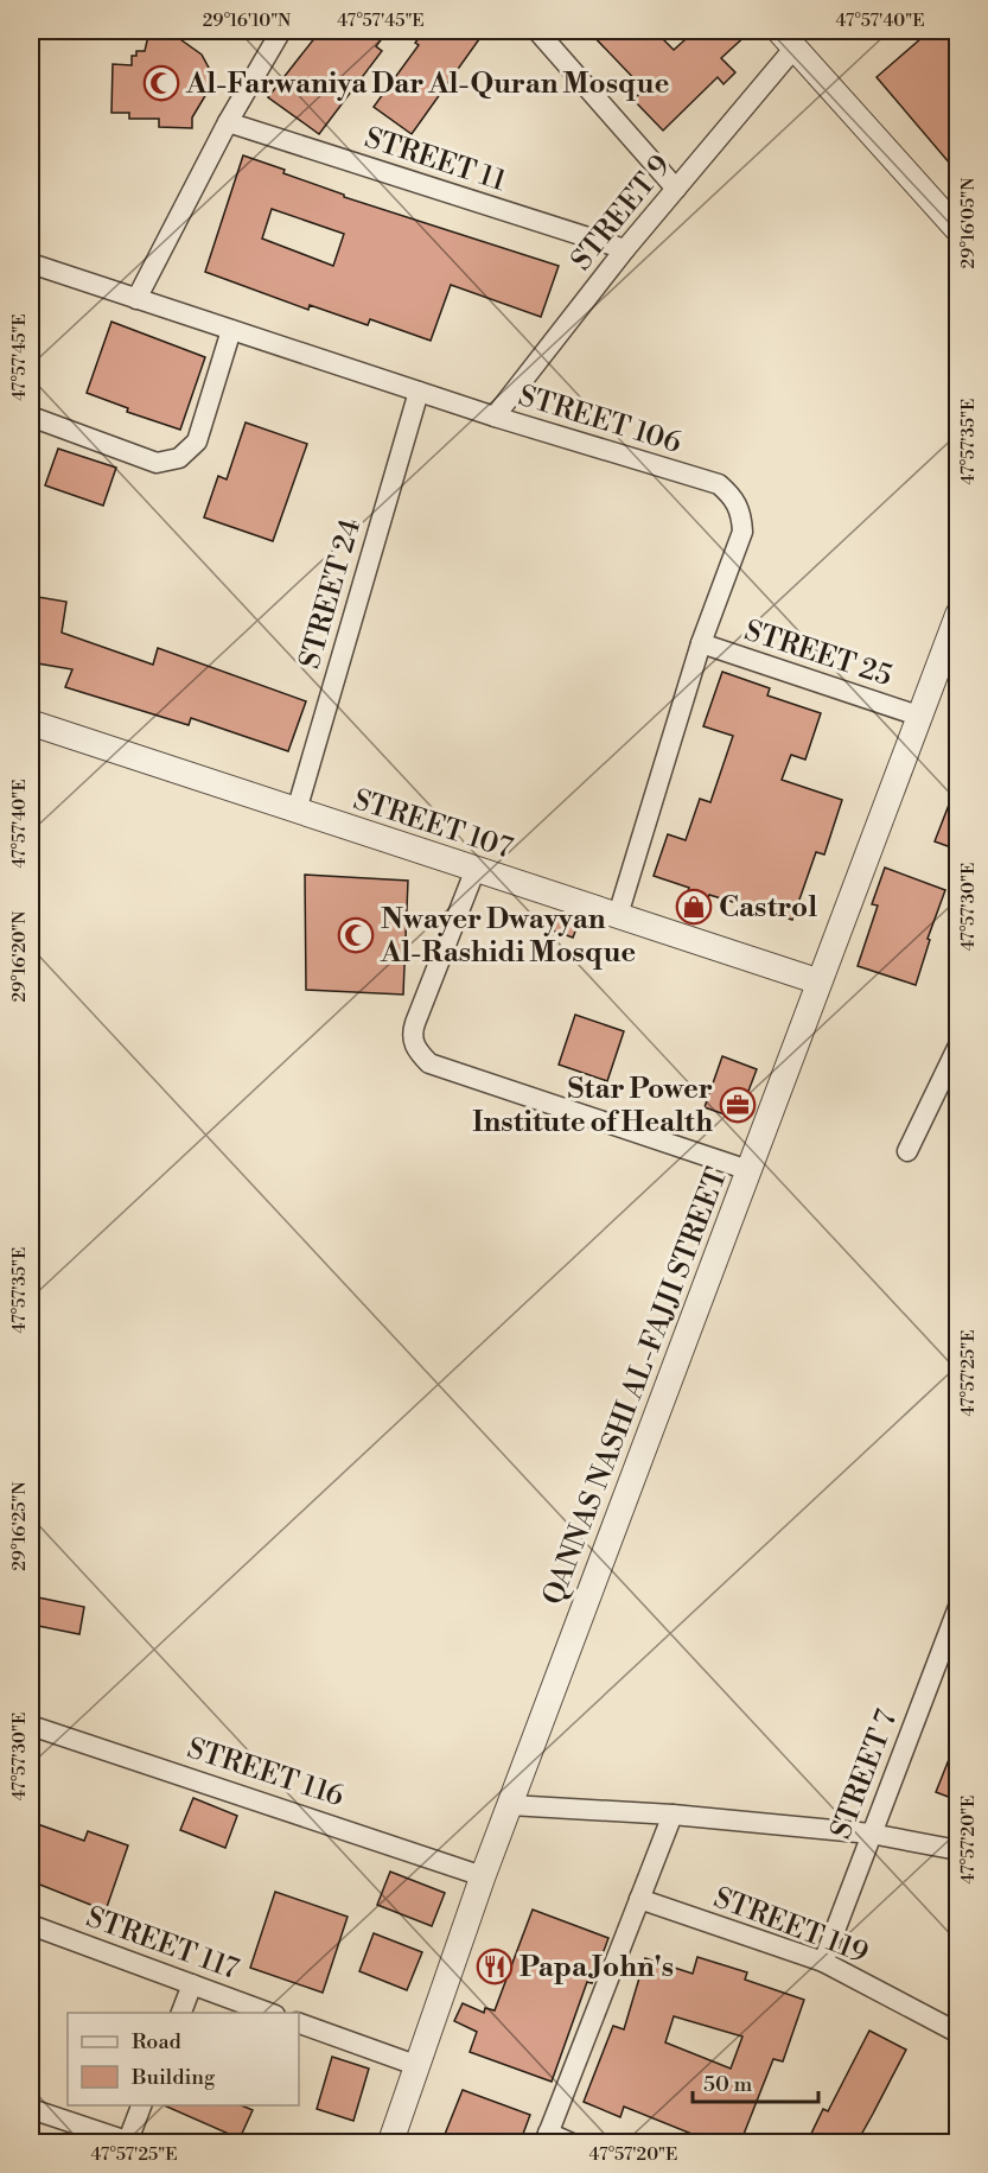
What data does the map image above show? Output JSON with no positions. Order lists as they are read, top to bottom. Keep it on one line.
{"streets":{"street":["STREET 11","STREET 9","STREET 106","STREET 24","STREET 25","STREET 107","QANNAS NASHI AL-FAJJI STREET","STREET 116","STREET 7","STREET 119","STREET 117"]},"crossings":[["STREET 11","STREET 9"],["STREET 9","STREET 106"],["STREET 106","STREET 24"],["STREET 106","STREET 25"],["STREET 106","STREET 107"],["STREET 24","STREET 107"],["STREET 25","QANNAS NASHI AL-FAJJI STREET"],["STREET 107","QANNAS NASHI AL-FAJJI STREET"],["QANNAS NASHI AL-FAJJI STREET","STREET 116"],["STREET 7","STREET 119"]],"places":{"mosque":["Al-Farwaniya Dar Al-Quran Mosque","Nwayer Dwayyan Al-Rashidi Mosque"],"shop":["Castrol"],"office":["Star Power Institute of Health"],"restaurant":["Papa John's"]},"legend":["Road","Building"],"scale_bar":"50 m","coordinates":["29°16'10\"N","47°57'45\"E","47°57'40\"E","29°16'05\"N","47°57'35\"E","47°57'30\"E","29°16'20\"N","47°57'25\"E","29°16'25\"N","47°57'20\"E"]}
